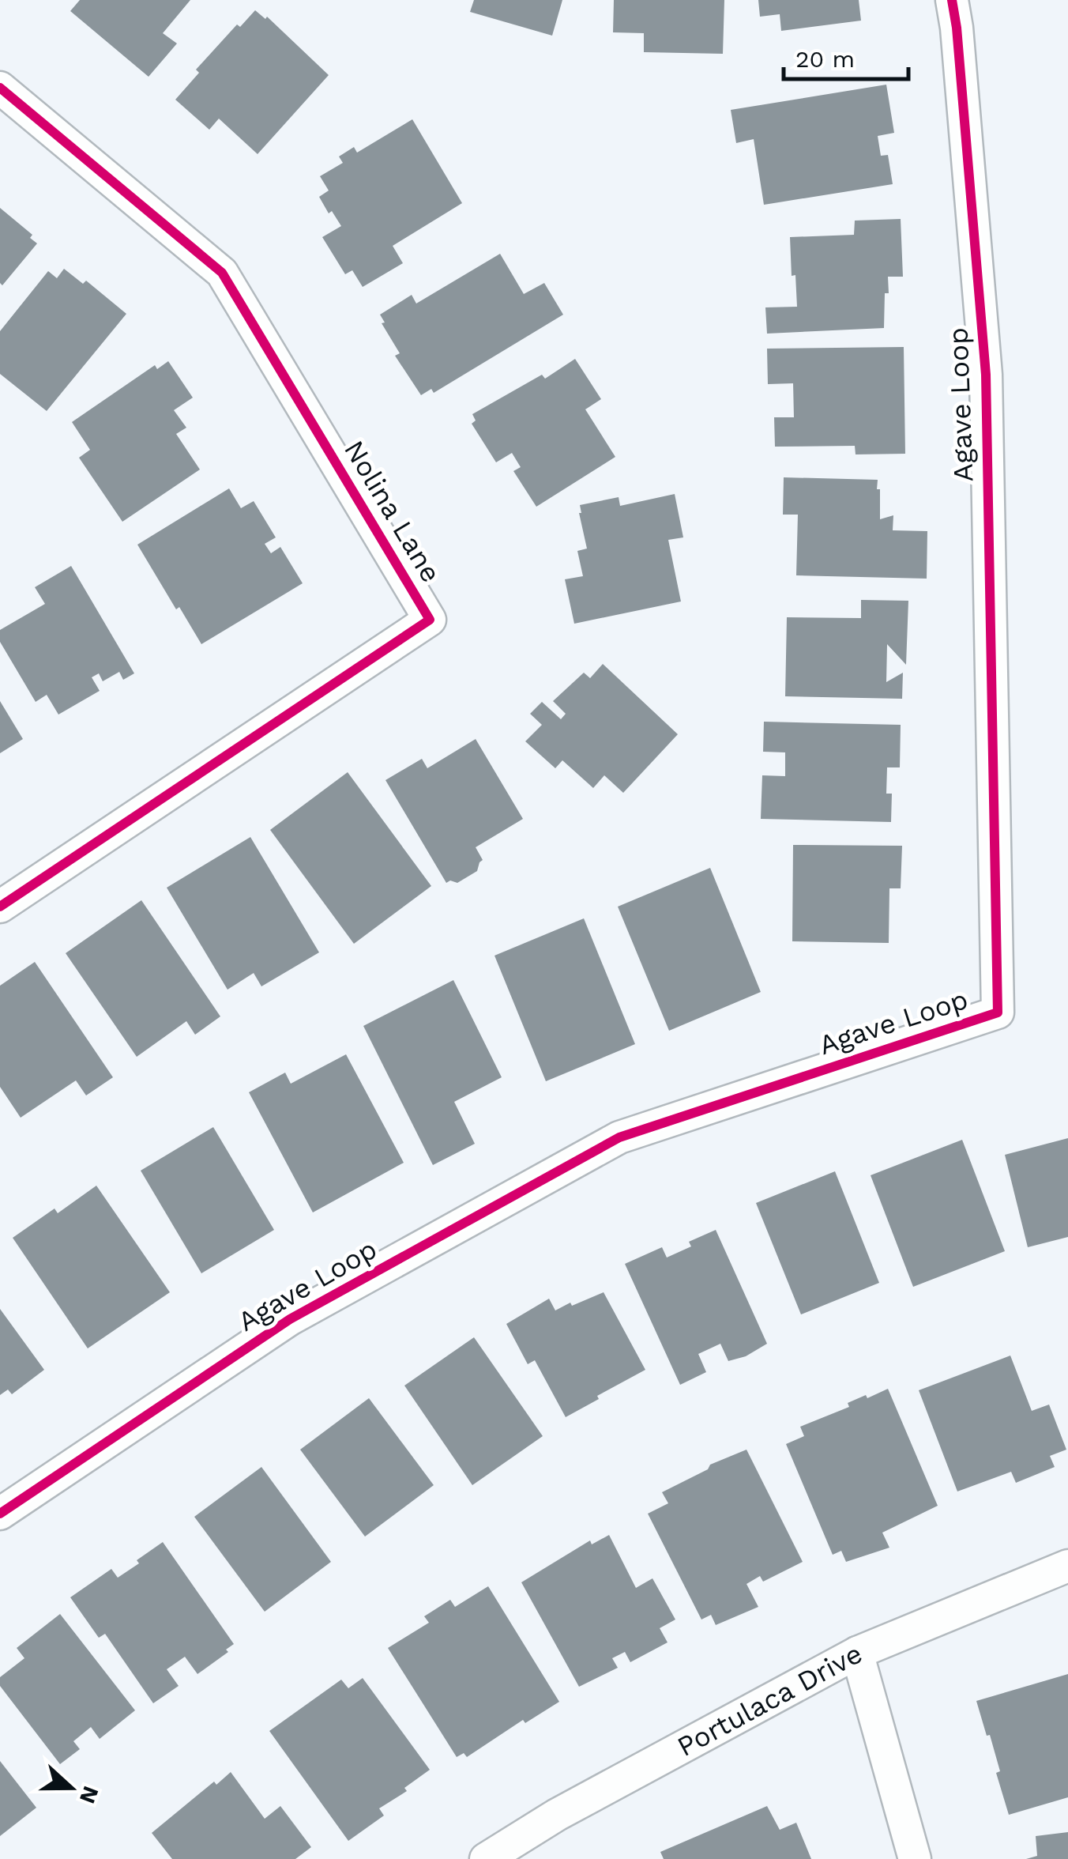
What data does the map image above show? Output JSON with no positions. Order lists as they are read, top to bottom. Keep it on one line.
{"streets":{"street":["Agave Loop","Nolina Lane","Portulaca Drive"]},"scale_bar":"20 m","north":"right"}
